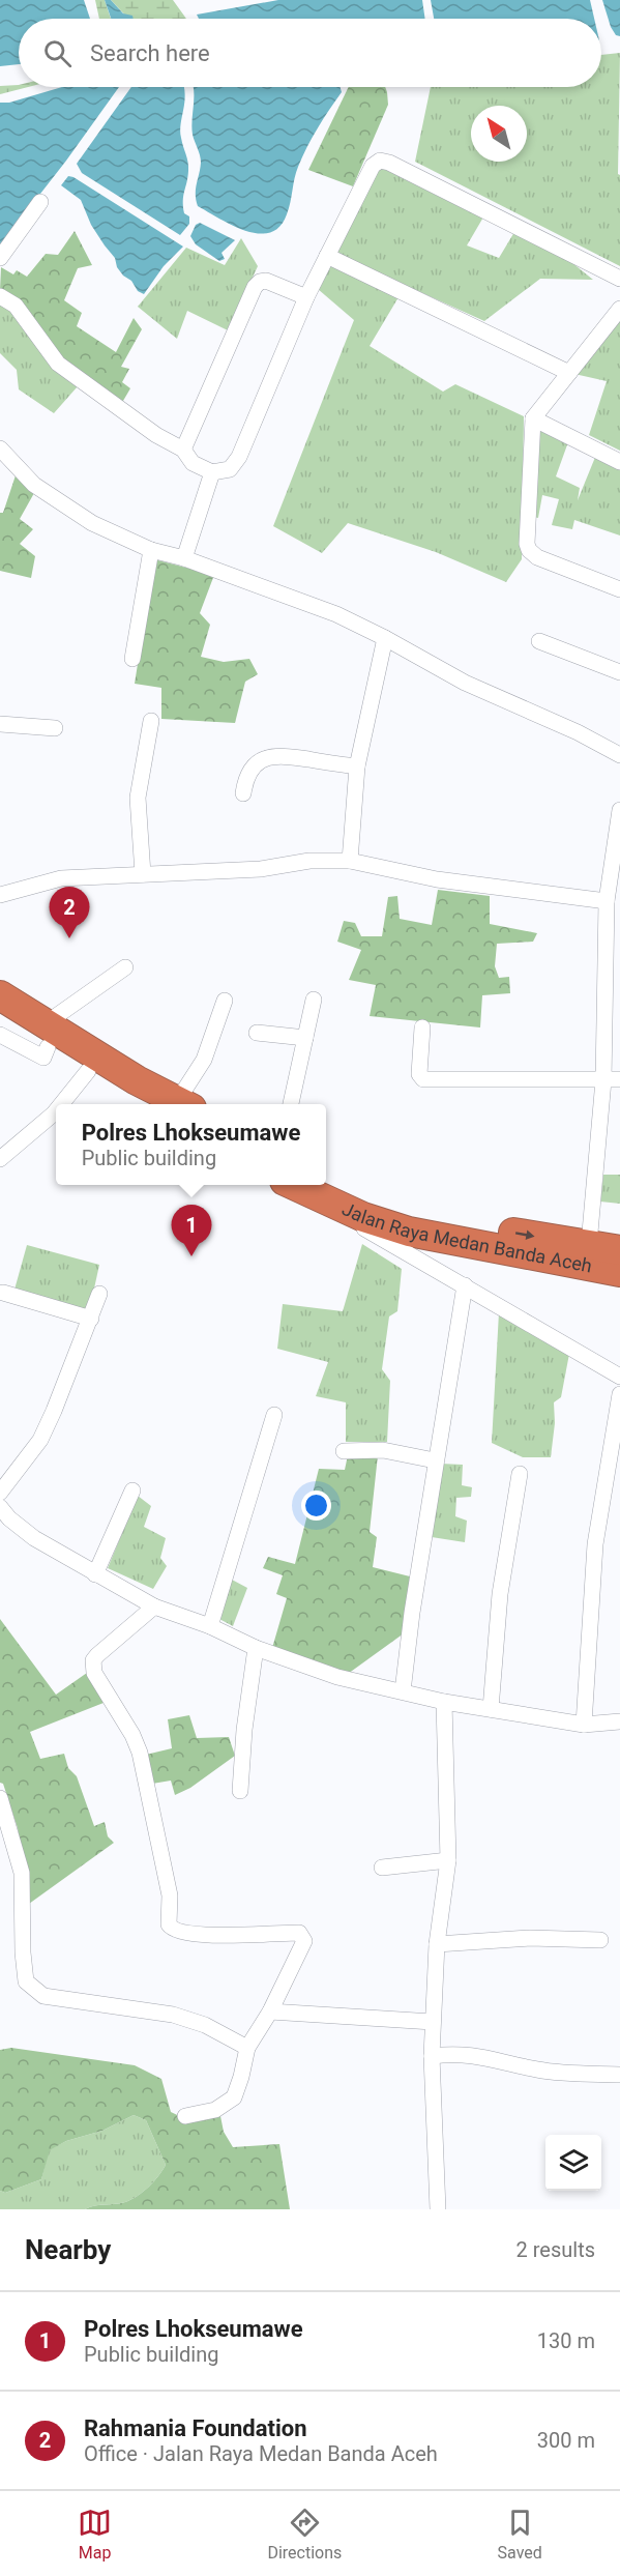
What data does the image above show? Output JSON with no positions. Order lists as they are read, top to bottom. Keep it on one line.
{"streets":{"highway":["Jalan Raya Medan Banda Aceh"]},"north":"top left","page":{"search":"Search here","pins":["2","1"],"popup":["Polres Lhokseumawe","Public building"],"heading":["Nearby","2 results"],"list":[{"mark":"1","name":"Polres Lhokseumawe","note":"Public building","value":"130 m"},{"mark":"2","name":"Rahmania Foundation","note":"Office · Jalan Raya Medan Banda Aceh","value":"300 m"}],"nav":["Map","Directions","Saved"]}}
